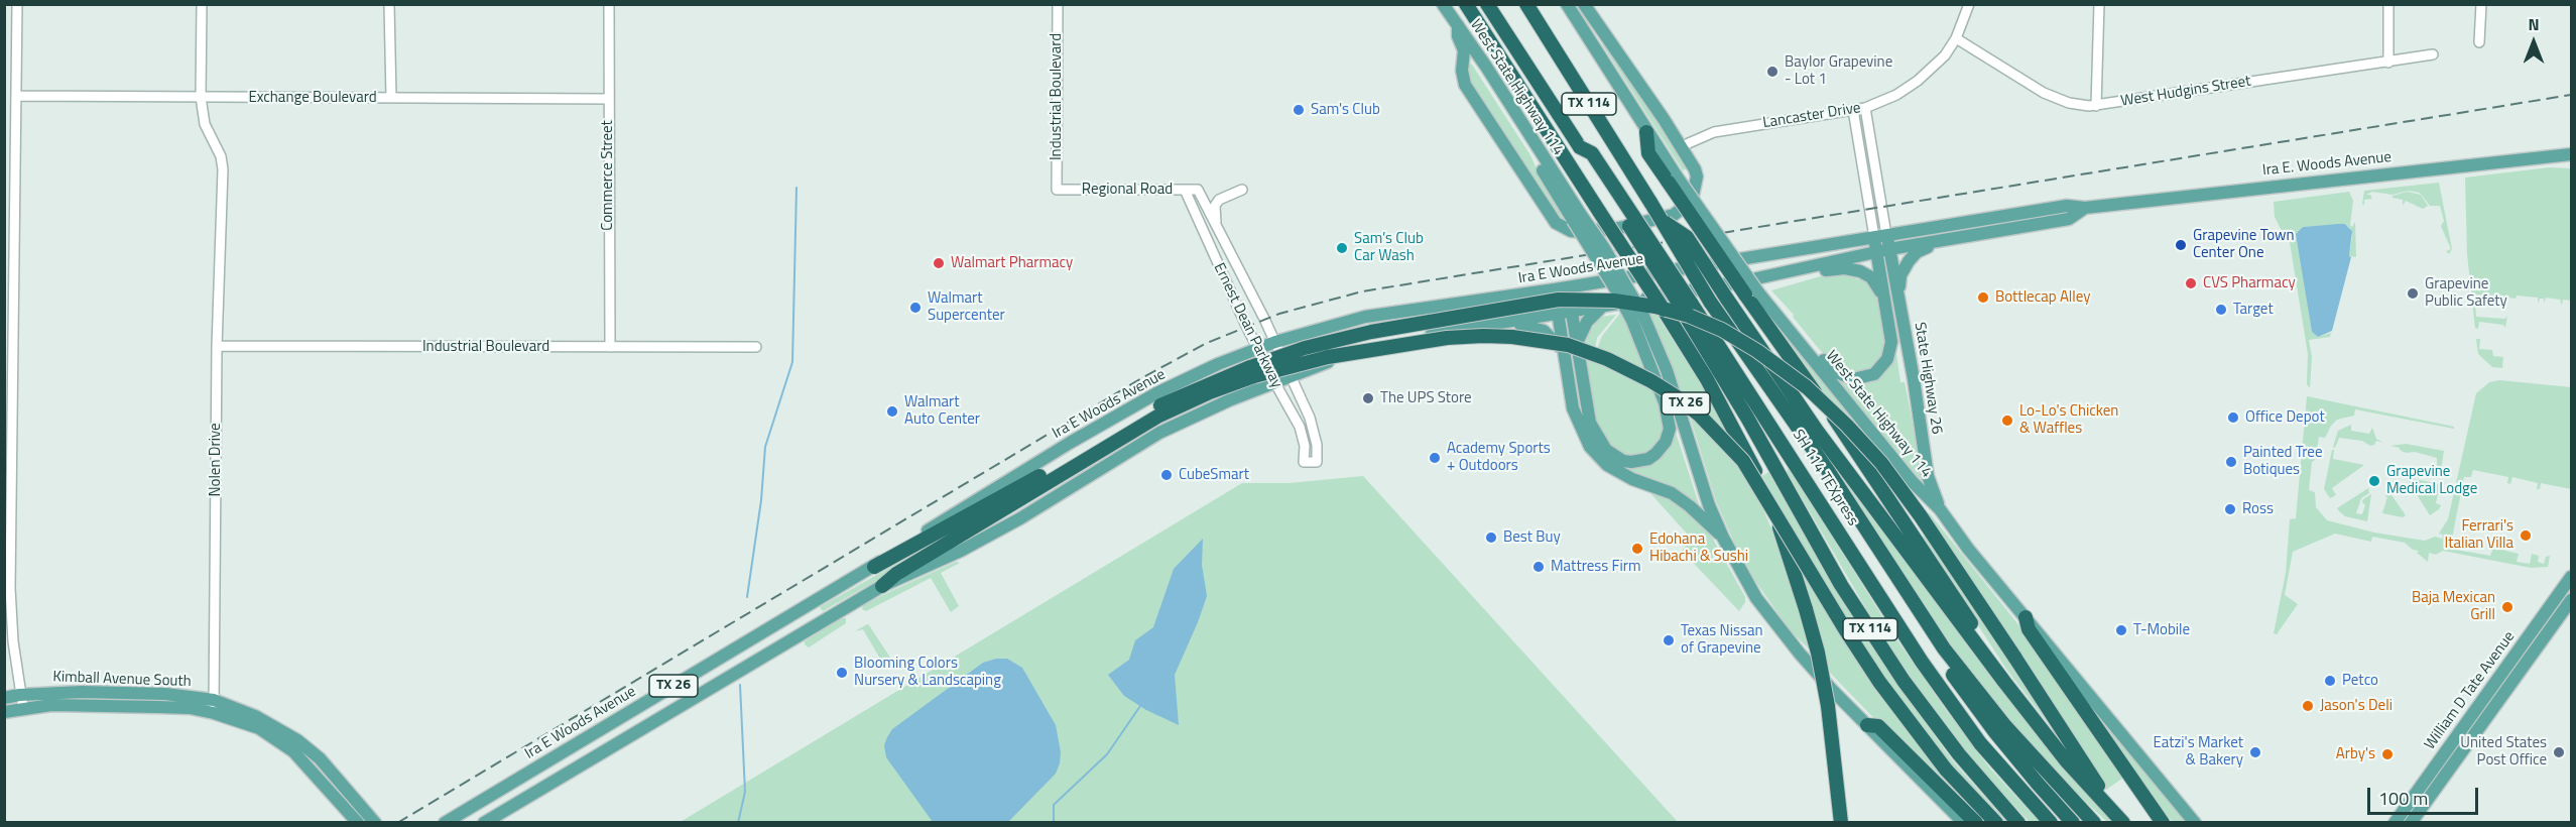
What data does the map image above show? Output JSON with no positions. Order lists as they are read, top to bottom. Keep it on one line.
{"streets":{"highway":["TX 114","TX 26","SH 114 TEXpress"],"main road":["West State Highway 114","Ira E. Woods Avenue","Ira E Woods Avenue","State Highway 26","Kimball Avenue South","William D Tate Avenue"],"street":["West Hudgins Street","Industrial Boulevard","Exchange Boulevard","Lancaster Drive","Commerce Street","Regional Road","Ernest Dean Parkway","Nolen Drive"]},"crossings":[["West State Highway 114","State Highway 26"],["West Hudgins Street","Lancaster Drive"],["Industrial Boulevard","Commerce Street"],["Industrial Boulevard","Regional Road"],["Industrial Boulevard","Nolen Drive"],["Exchange Boulevard","Commerce Street"],["Exchange Boulevard","Nolen Drive"],["TX 114","SH 114 TEXpress"],["Ira E. Woods Avenue","Ira E Woods Avenue"],["Ira E. Woods Avenue","State Highway 26"],["Regional Road","Ernest Dean Parkway"],["Ira E Woods Avenue","Ernest Dean Parkway"],["Ira E Woods Avenue","State Highway 26"],["Nolen Drive","Kimball Avenue South"]],"places":["Baylor Grapevine - Lot 1","Sam's Club","Grapevine Town Center One","Sam’s Club Car Wash","Walmart Pharmacy","CVS Pharmacy","Grapevine Public Safety","Bottlecap Alley","Walmart Supercenter","Target","The UPS Store","Walmart Auto Center","Office Depot","Lo-Lo's Chicken & Waffles","Academy Sports + Outdoors","Painted Tree Botiques","CubeSmart","Grapevine Medical Lodge","Ross","Ferrari's Italian Villa","Best Buy","Edohana Hibachi & Sushi","Mattress Firm","Baja Mexican Grill","T-Mobile","Texas Nissan of Grapevine","Blooming Colors Nursery & Landscaping","Petco","Jason's Deli","Eatzi's Market & Bakery","United States Post Office","Arby's"],"scale_bar":"100 m","north":"top"}
